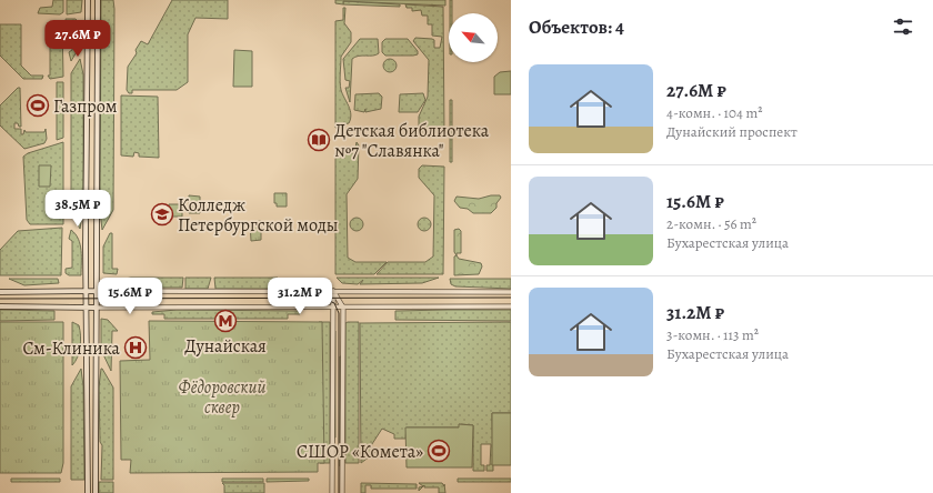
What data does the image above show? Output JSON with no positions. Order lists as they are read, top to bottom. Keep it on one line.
{"parks":["Фёдоровский сквер"],"places":{"sports":["Газпром","СШОР «Комета»"],"library":["Детская библиотека №7 \"Славянка\""],"school or university":["Колледж Петербургской моды"],"metro station":["Дунайская"],"hospital":["См-Клиника"]},"north":"top left","page":{"heading":"Объектов: 4","price":["27.6M ₽","38.5M ₽","15.6M ₽","31.2M ₽"],"list":[{"name":"27.6M ₽","note":"4-комн. · 104 m² · Дунайский проспект"},{"name":"15.6M ₽","note":"2-комн. · 56 m² · Бухарестская улица"},{"name":"31.2M ₽","note":"3-комн. · 113 m² · Бухарестская улица"}]}}
